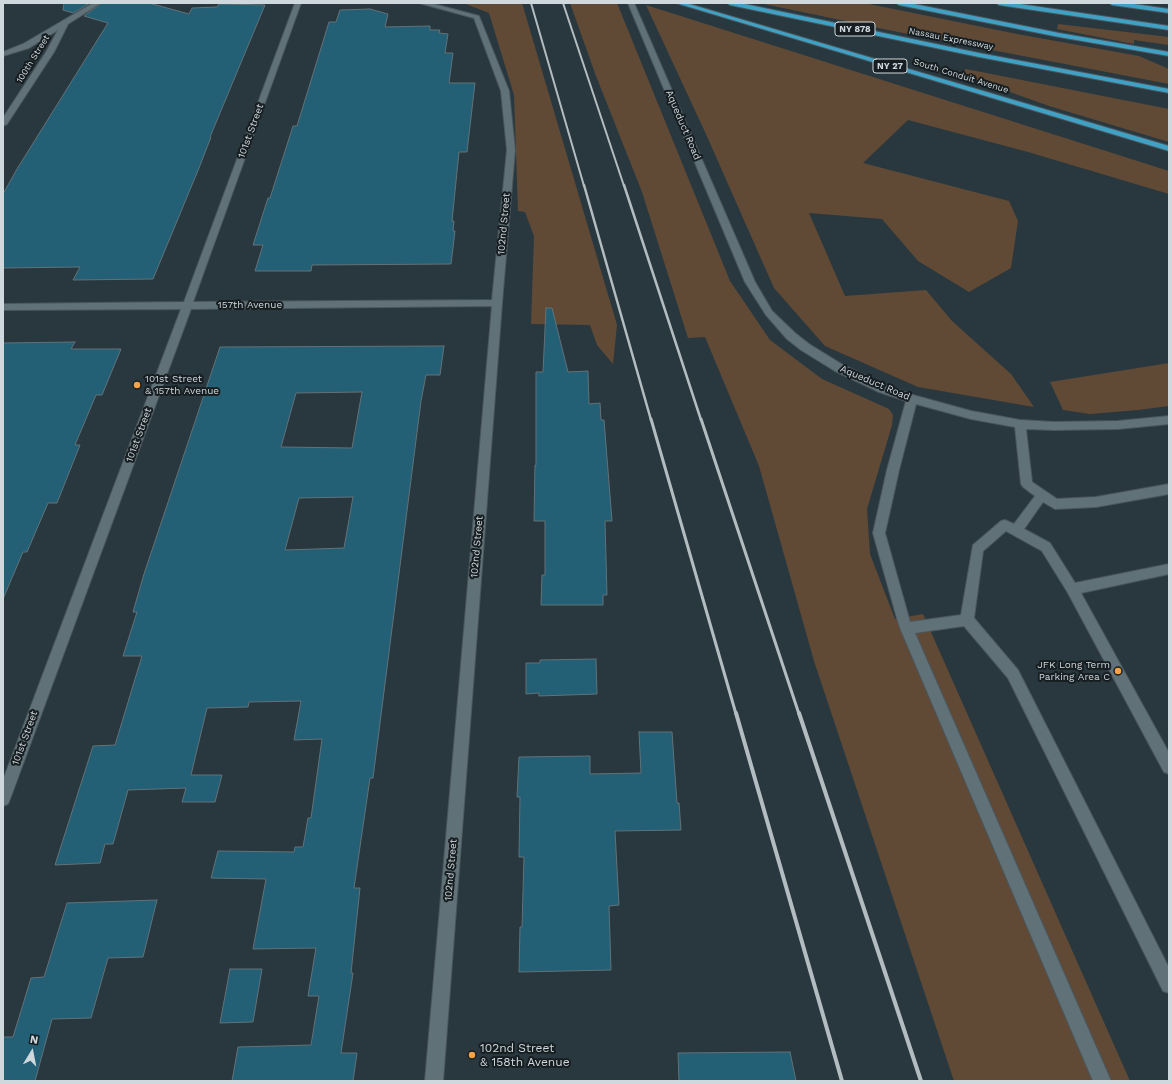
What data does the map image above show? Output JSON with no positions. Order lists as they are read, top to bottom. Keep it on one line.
{"streets":{"highway":["NY 878","Nassau Expressway","NY 27","South Conduit Avenue"],"street":["100th Street","Aqueduct Road","101st Street","102nd Street","157th Avenue"]},"crossings":[["101st Street","157th Avenue"],["102nd Street","157th Avenue"]],"places":["101st Street & 157th Avenue","JFK Long Term Parking Area C","102nd Street & 158th Avenue"],"north":"top"}
